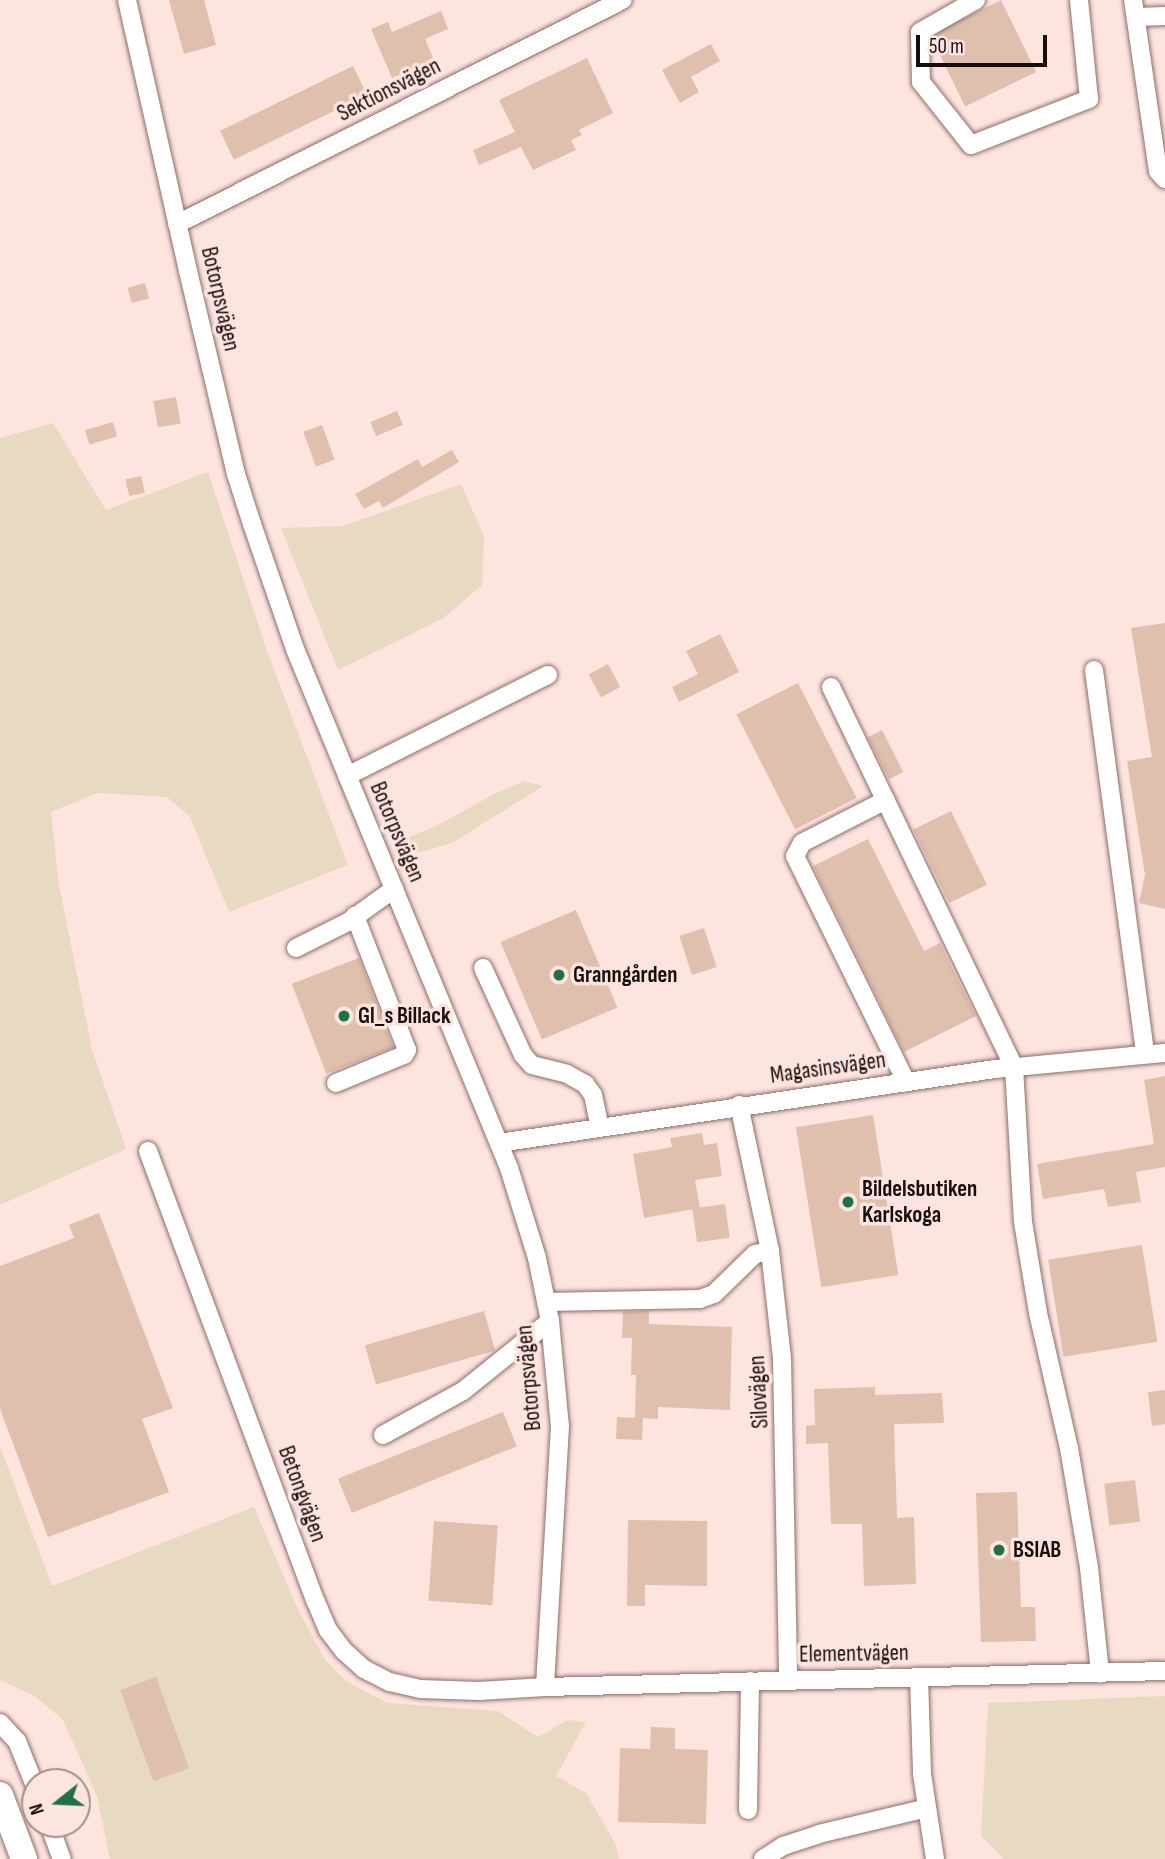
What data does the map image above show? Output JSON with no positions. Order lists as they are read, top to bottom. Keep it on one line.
{"streets":{"street":["Sektionsvägen","Botorpsvägen","Magasinsvägen","Silovägen","Betongvägen","Elementvägen"]},"crossings":[["Sektionsvägen","Botorpsvägen"],["Botorpsvägen","Magasinsvägen"],["Botorpsvägen","Betongvägen"],["Botorpsvägen","Elementvägen"],["Magasinsvägen","Silovägen"],["Silovägen","Elementvägen"],["Betongvägen","Elementvägen"]],"places":["Granngården","Gl_s Billack","Bildelsbutiken Karlskoga","BSIAB"],"scale_bar":"50 m","north":"left"}
